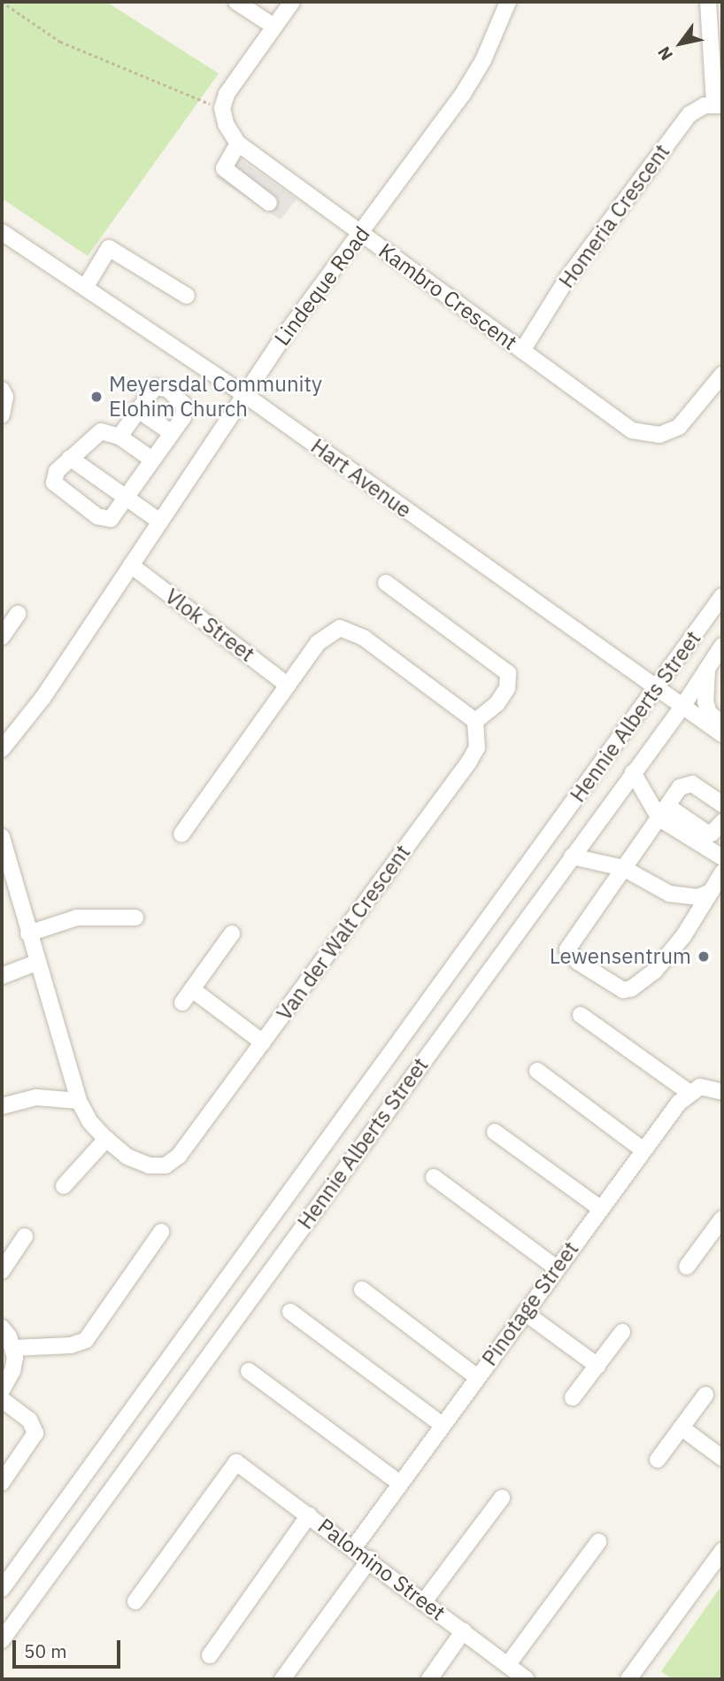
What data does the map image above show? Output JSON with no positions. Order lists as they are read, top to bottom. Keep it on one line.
{"streets":{"street":["Homeria Crescent","Lindeque Road","Kambro Crescent","Hart Avenue","Vlok Street","Hennie Alberts Street","Van der Walt Crescent","Pinotage Street","Palomino Street"]},"crossings":[["Homeria Crescent","Kambro Crescent"],["Lindeque Road","Kambro Crescent"],["Lindeque Road","Hart Avenue"],["Lindeque Road","Vlok Street"],["Hart Avenue","Hennie Alberts Street"],["Pinotage Street","Palomino Street"]],"places":["Meyersdal Community Elohim Church","Lewensentrum"],"scale_bar":"50 m","north":"bottom left"}
